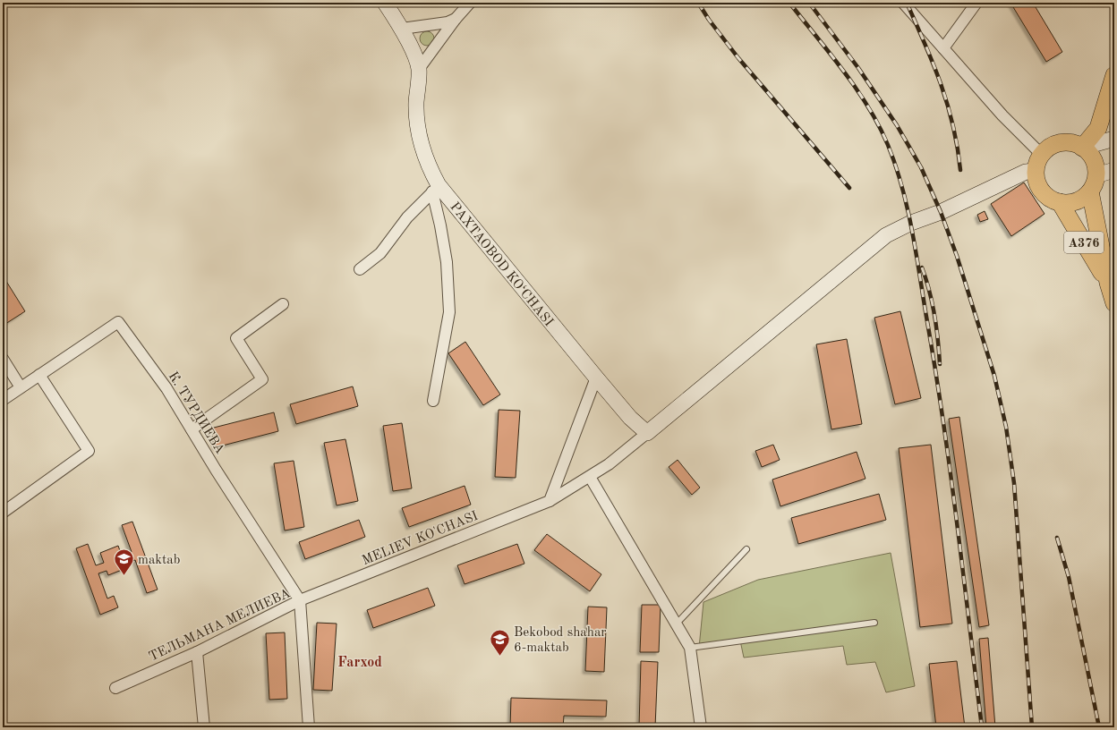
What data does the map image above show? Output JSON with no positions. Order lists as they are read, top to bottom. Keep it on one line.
{"streets":{"main road":["A376"],"street":["PAXTAOBOD KO‘CHASI","К. ТУРДИЕВА","MELIEV KO'CHASI","ТЕЛЬМАНА МЕЛИЕВА"]},"crossings":[["PAXTAOBOD KO‘CHASI","MELIEV KO'CHASI"],["К. ТУРДИЕВА","MELIEV KO'CHASI"],["К. ТУРДИЕВА","ТЕЛЬМАНА МЕЛИЕВА"],["MELIEV KO'CHASI","ТЕЛЬМАНА МЕЛИЕВА"]],"districts":["Farxod"],"places":{"school or university":["maktab","Bekobod shahar 6-maktab"]}}
